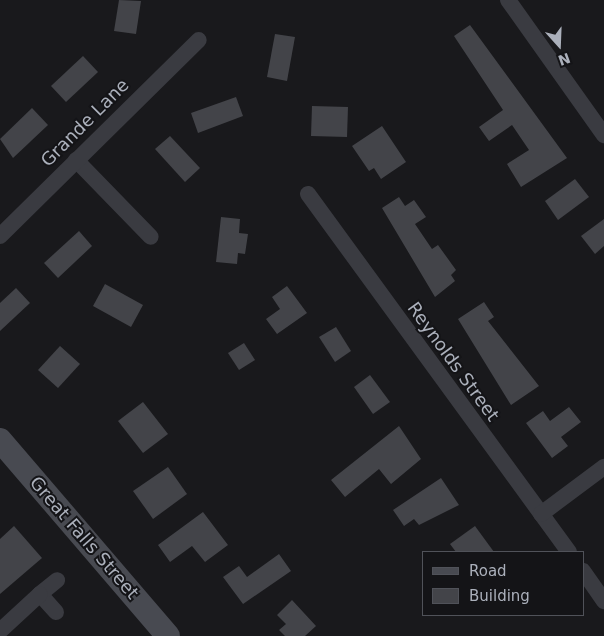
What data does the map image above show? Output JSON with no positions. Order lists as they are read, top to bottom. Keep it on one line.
{"streets":{"main road":["Great Falls Street"],"street":["Grande Lane","Reynolds Street"]},"legend":["Road","Building"],"north":"bottom"}
